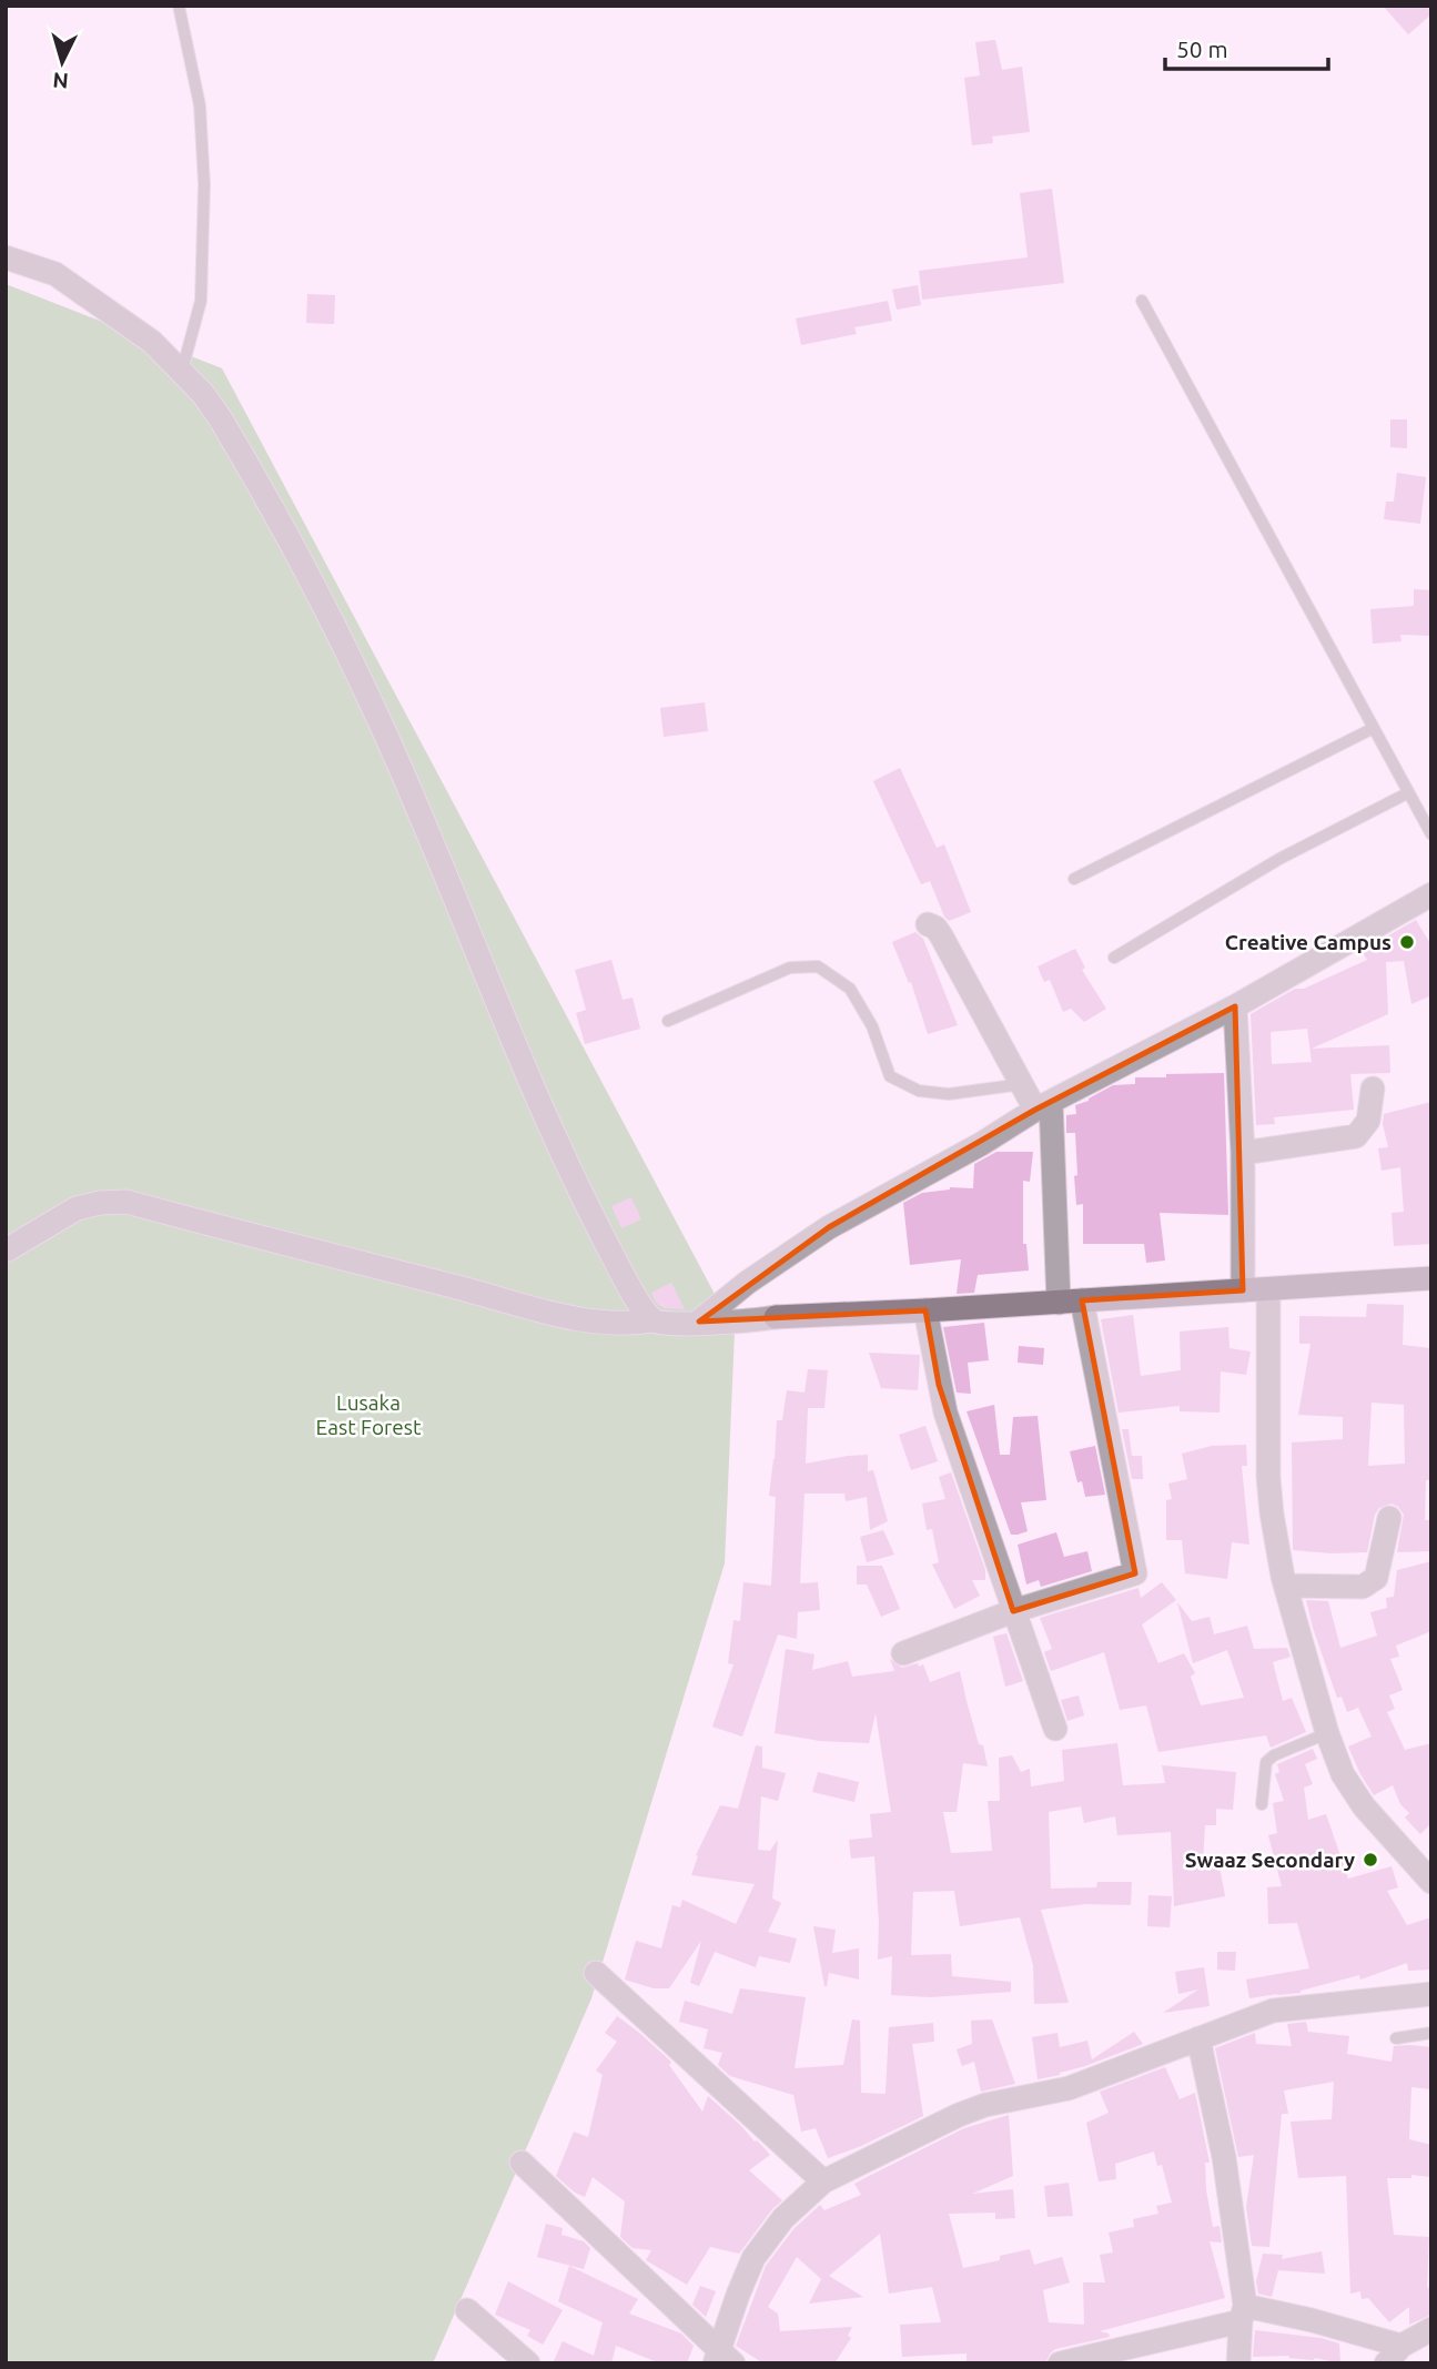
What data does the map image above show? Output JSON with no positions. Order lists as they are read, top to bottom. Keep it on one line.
{"parks":["Lusaka East Forest"],"places":["Creative Campus","Swaaz Secondary"],"scale_bar":"50 m","north":"bottom"}
